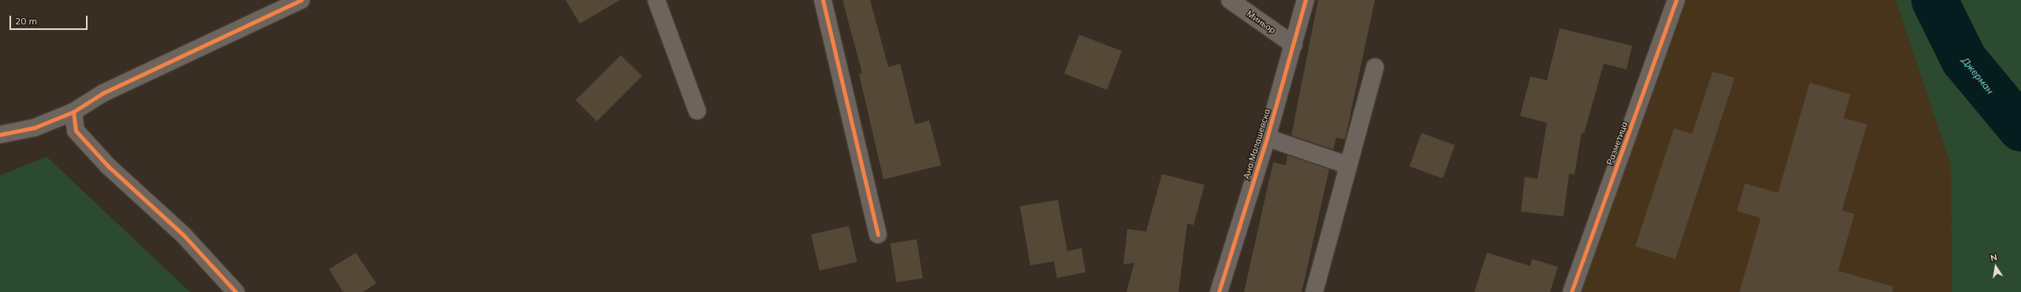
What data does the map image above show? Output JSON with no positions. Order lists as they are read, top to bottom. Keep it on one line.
{"streets":{"street":["Миньор","Разметица","Ана Малашевска"]},"crossings":[["Миньор","Ана Малашевска"]],"water":["Джерман"],"scale_bar":"20 m","north":"top"}
